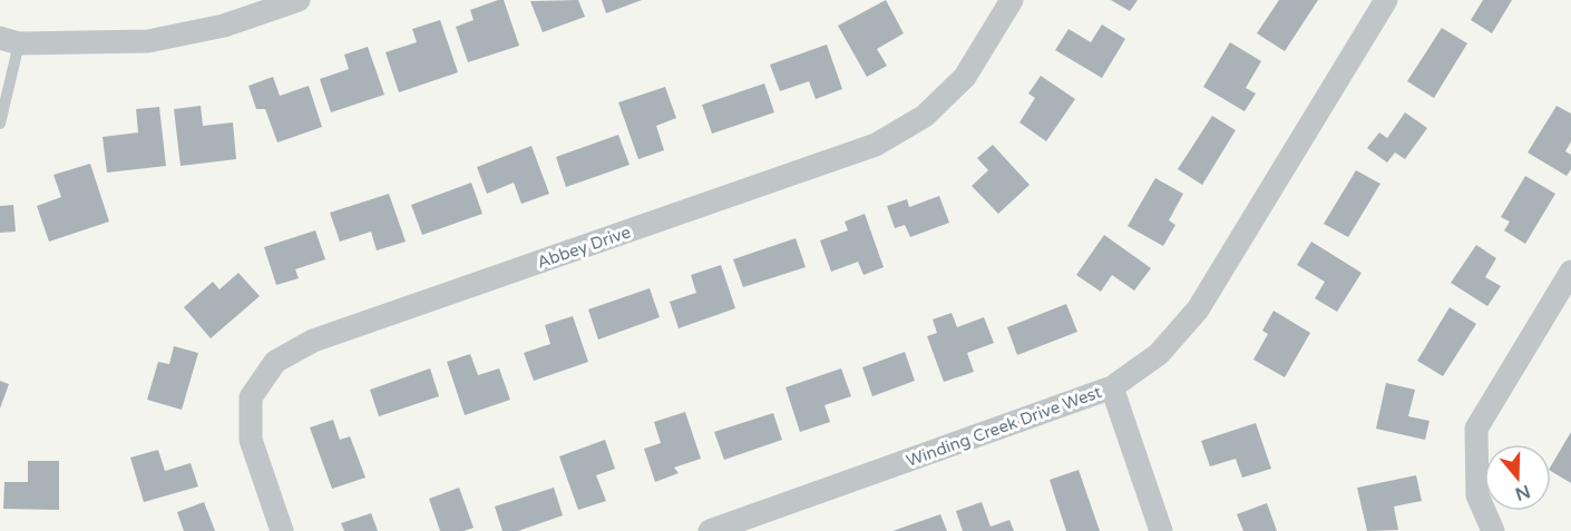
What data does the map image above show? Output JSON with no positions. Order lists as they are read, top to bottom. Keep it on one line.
{"streets":{"street":["Abbey Drive","Winding Creek Drive West"]},"north":"bottom"}
